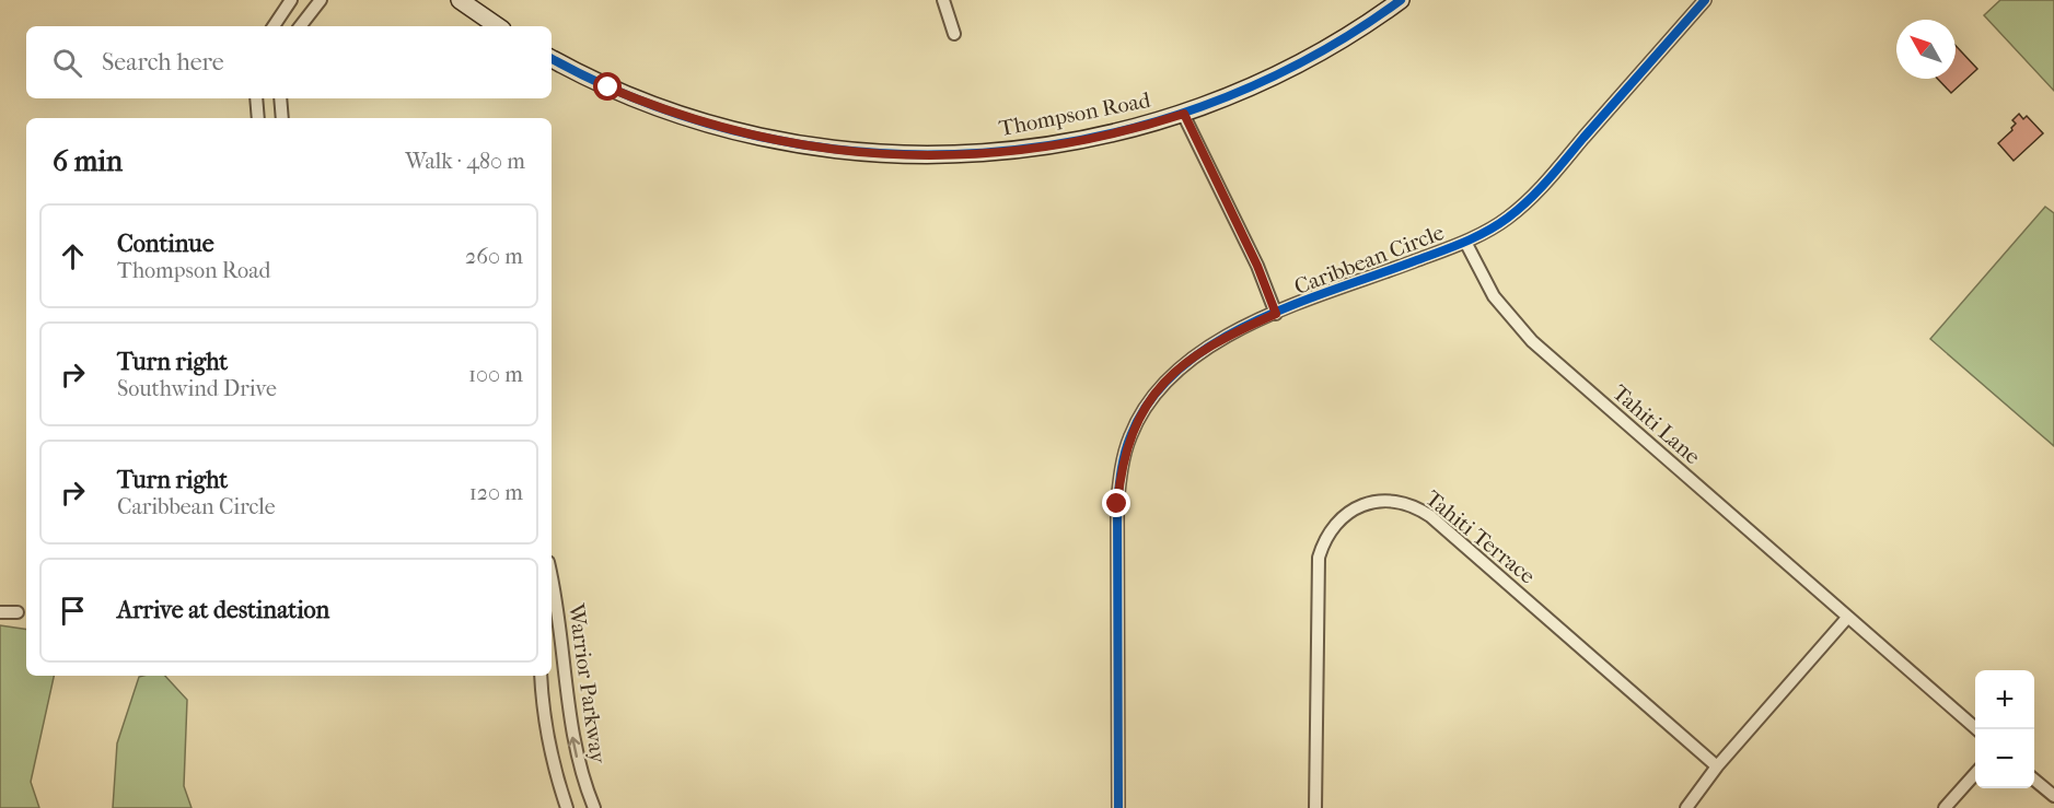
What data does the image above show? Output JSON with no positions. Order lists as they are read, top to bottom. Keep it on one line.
{"streets":{"street":["Thompson Road","Caribbean Circle","Tahiti Lane","Tahiti Terrace","Warrior Parkway"]},"crossings":[["Caribbean Circle","Tahiti Lane"]],"north":"top left","page":{"search":"Search here","heading":["6 min","Walk · 480 m"],"list":[["Continue","Thompson Road","260 m"],["Turn right","Southwind Drive","100 m"],["Turn right","Caribbean Circle","120 m"],"Arrive at destination"],"map_buttons":["+","−"]}}
